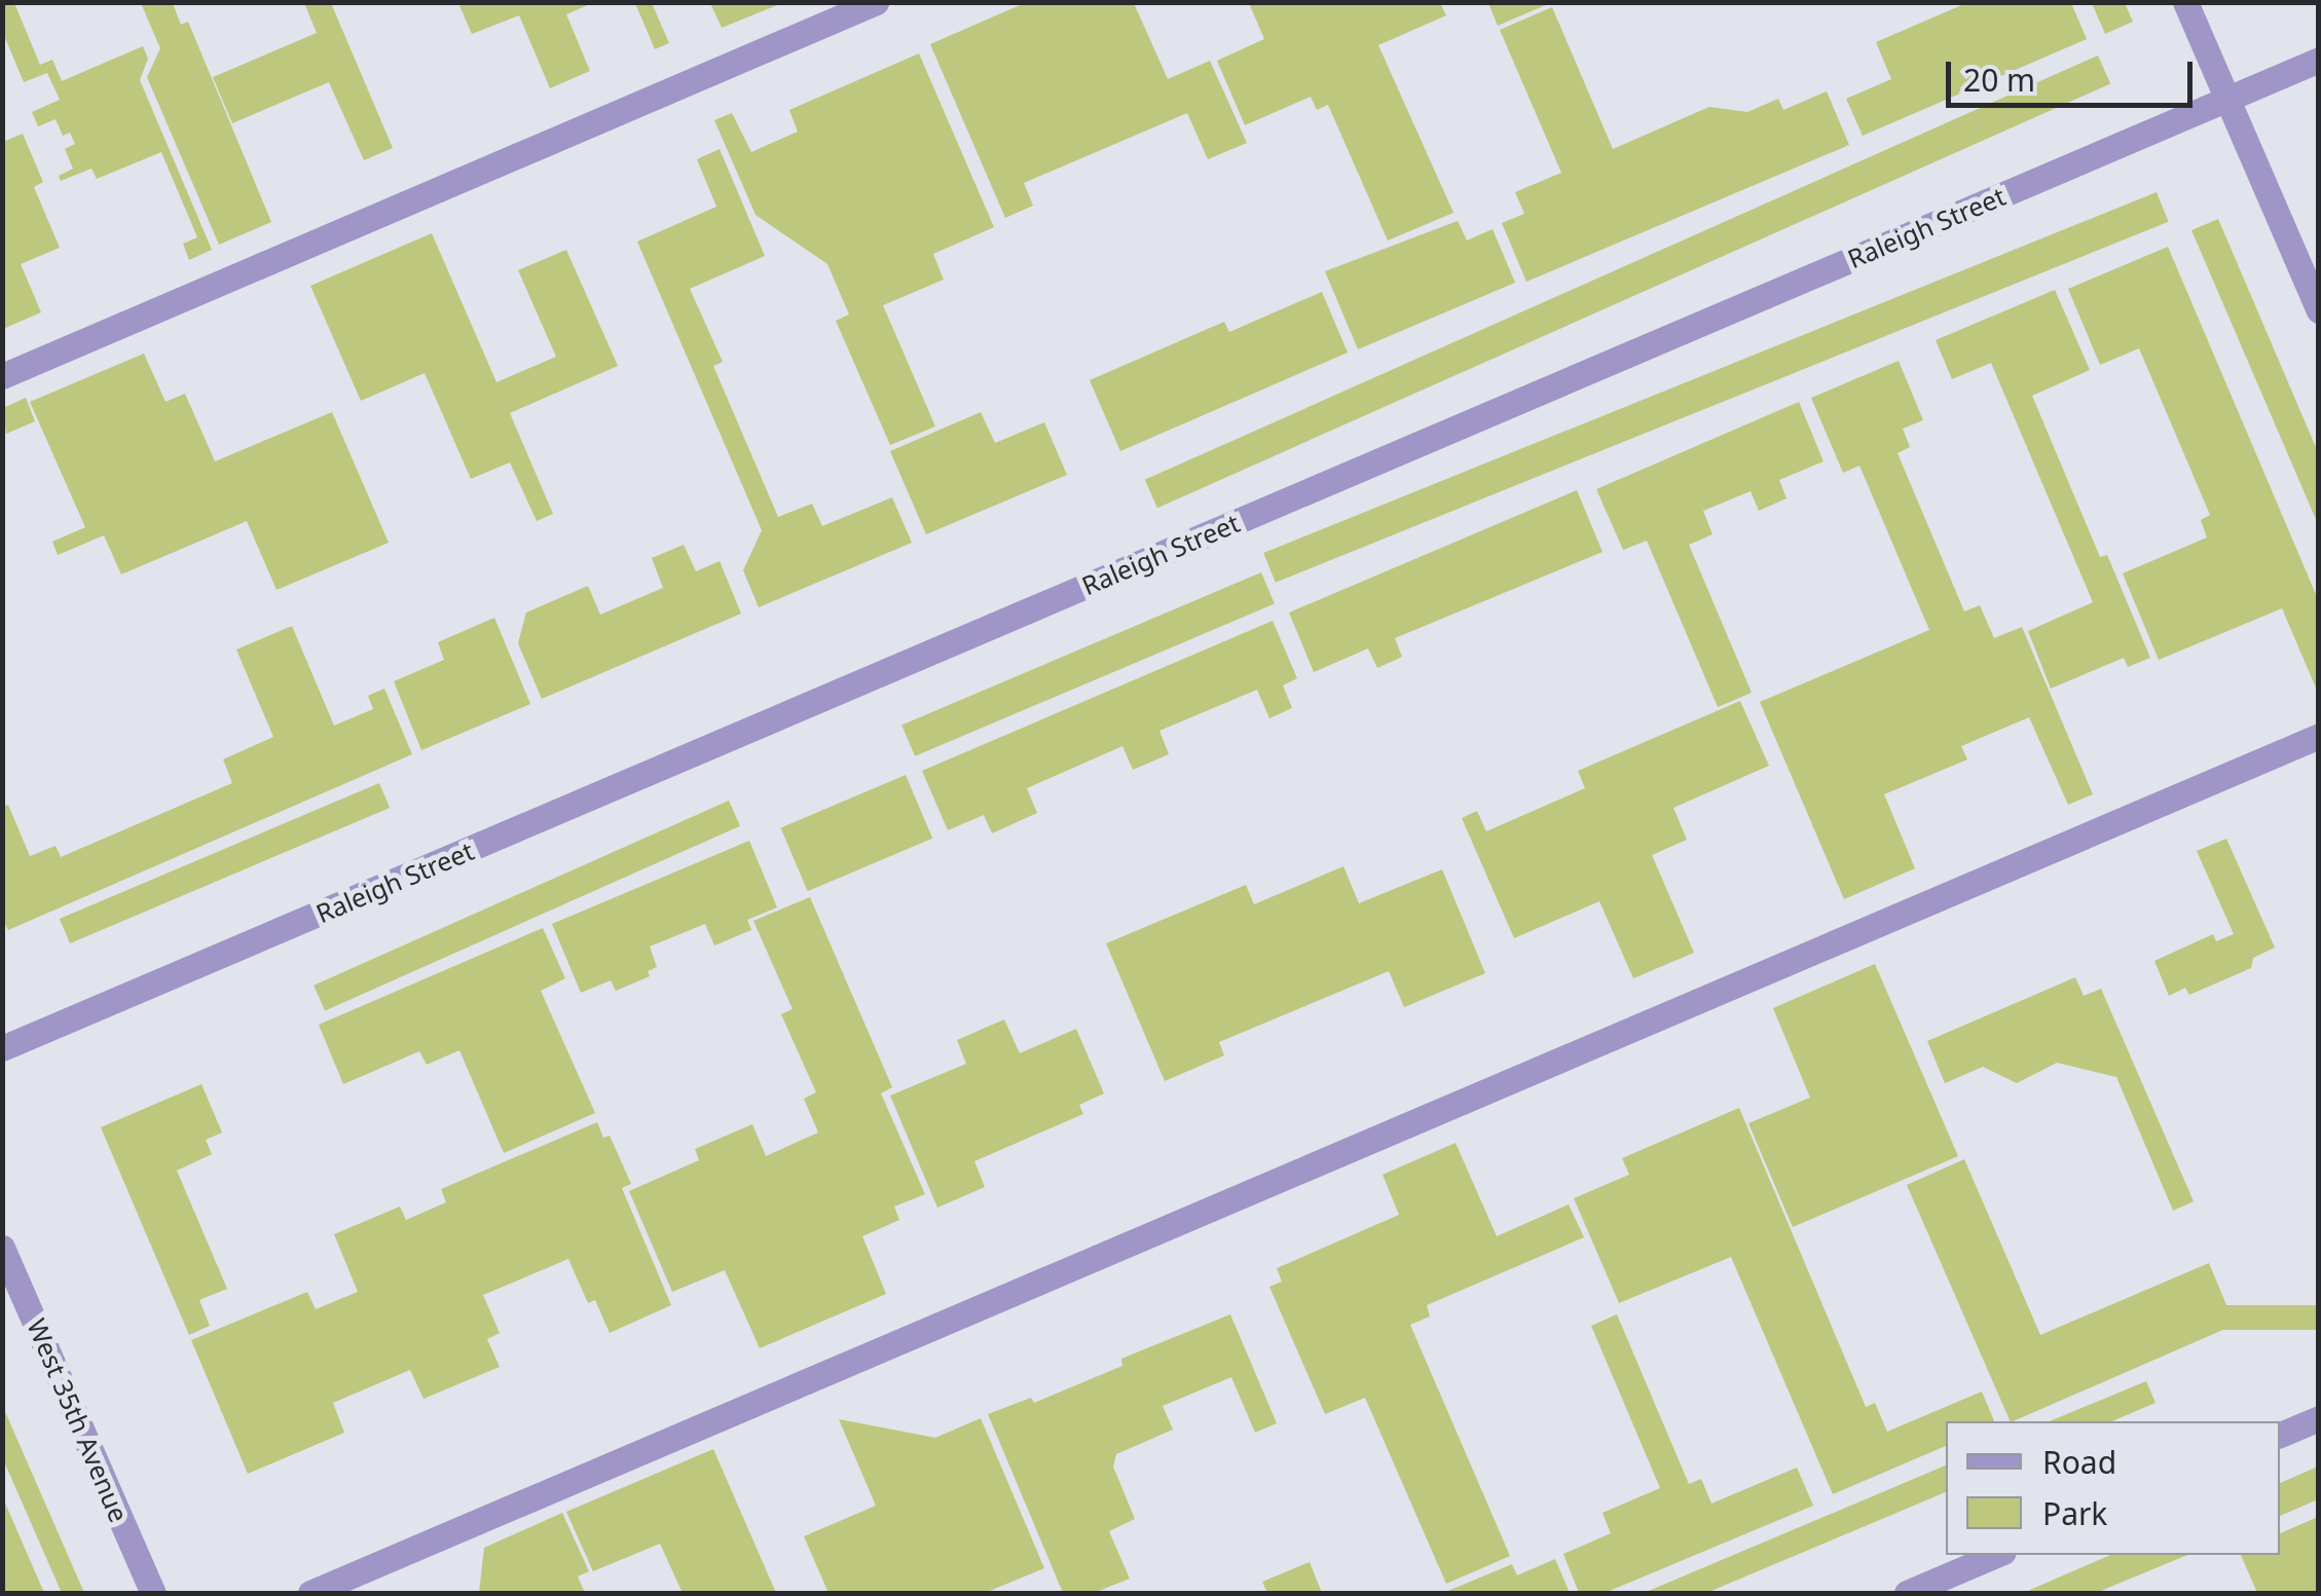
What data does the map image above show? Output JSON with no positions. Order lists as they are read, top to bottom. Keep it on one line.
{"streets":{"street":["Raleigh Street","West 35th Avenue"]},"legend":["Road","Park"],"scale_bar":"20 m"}
